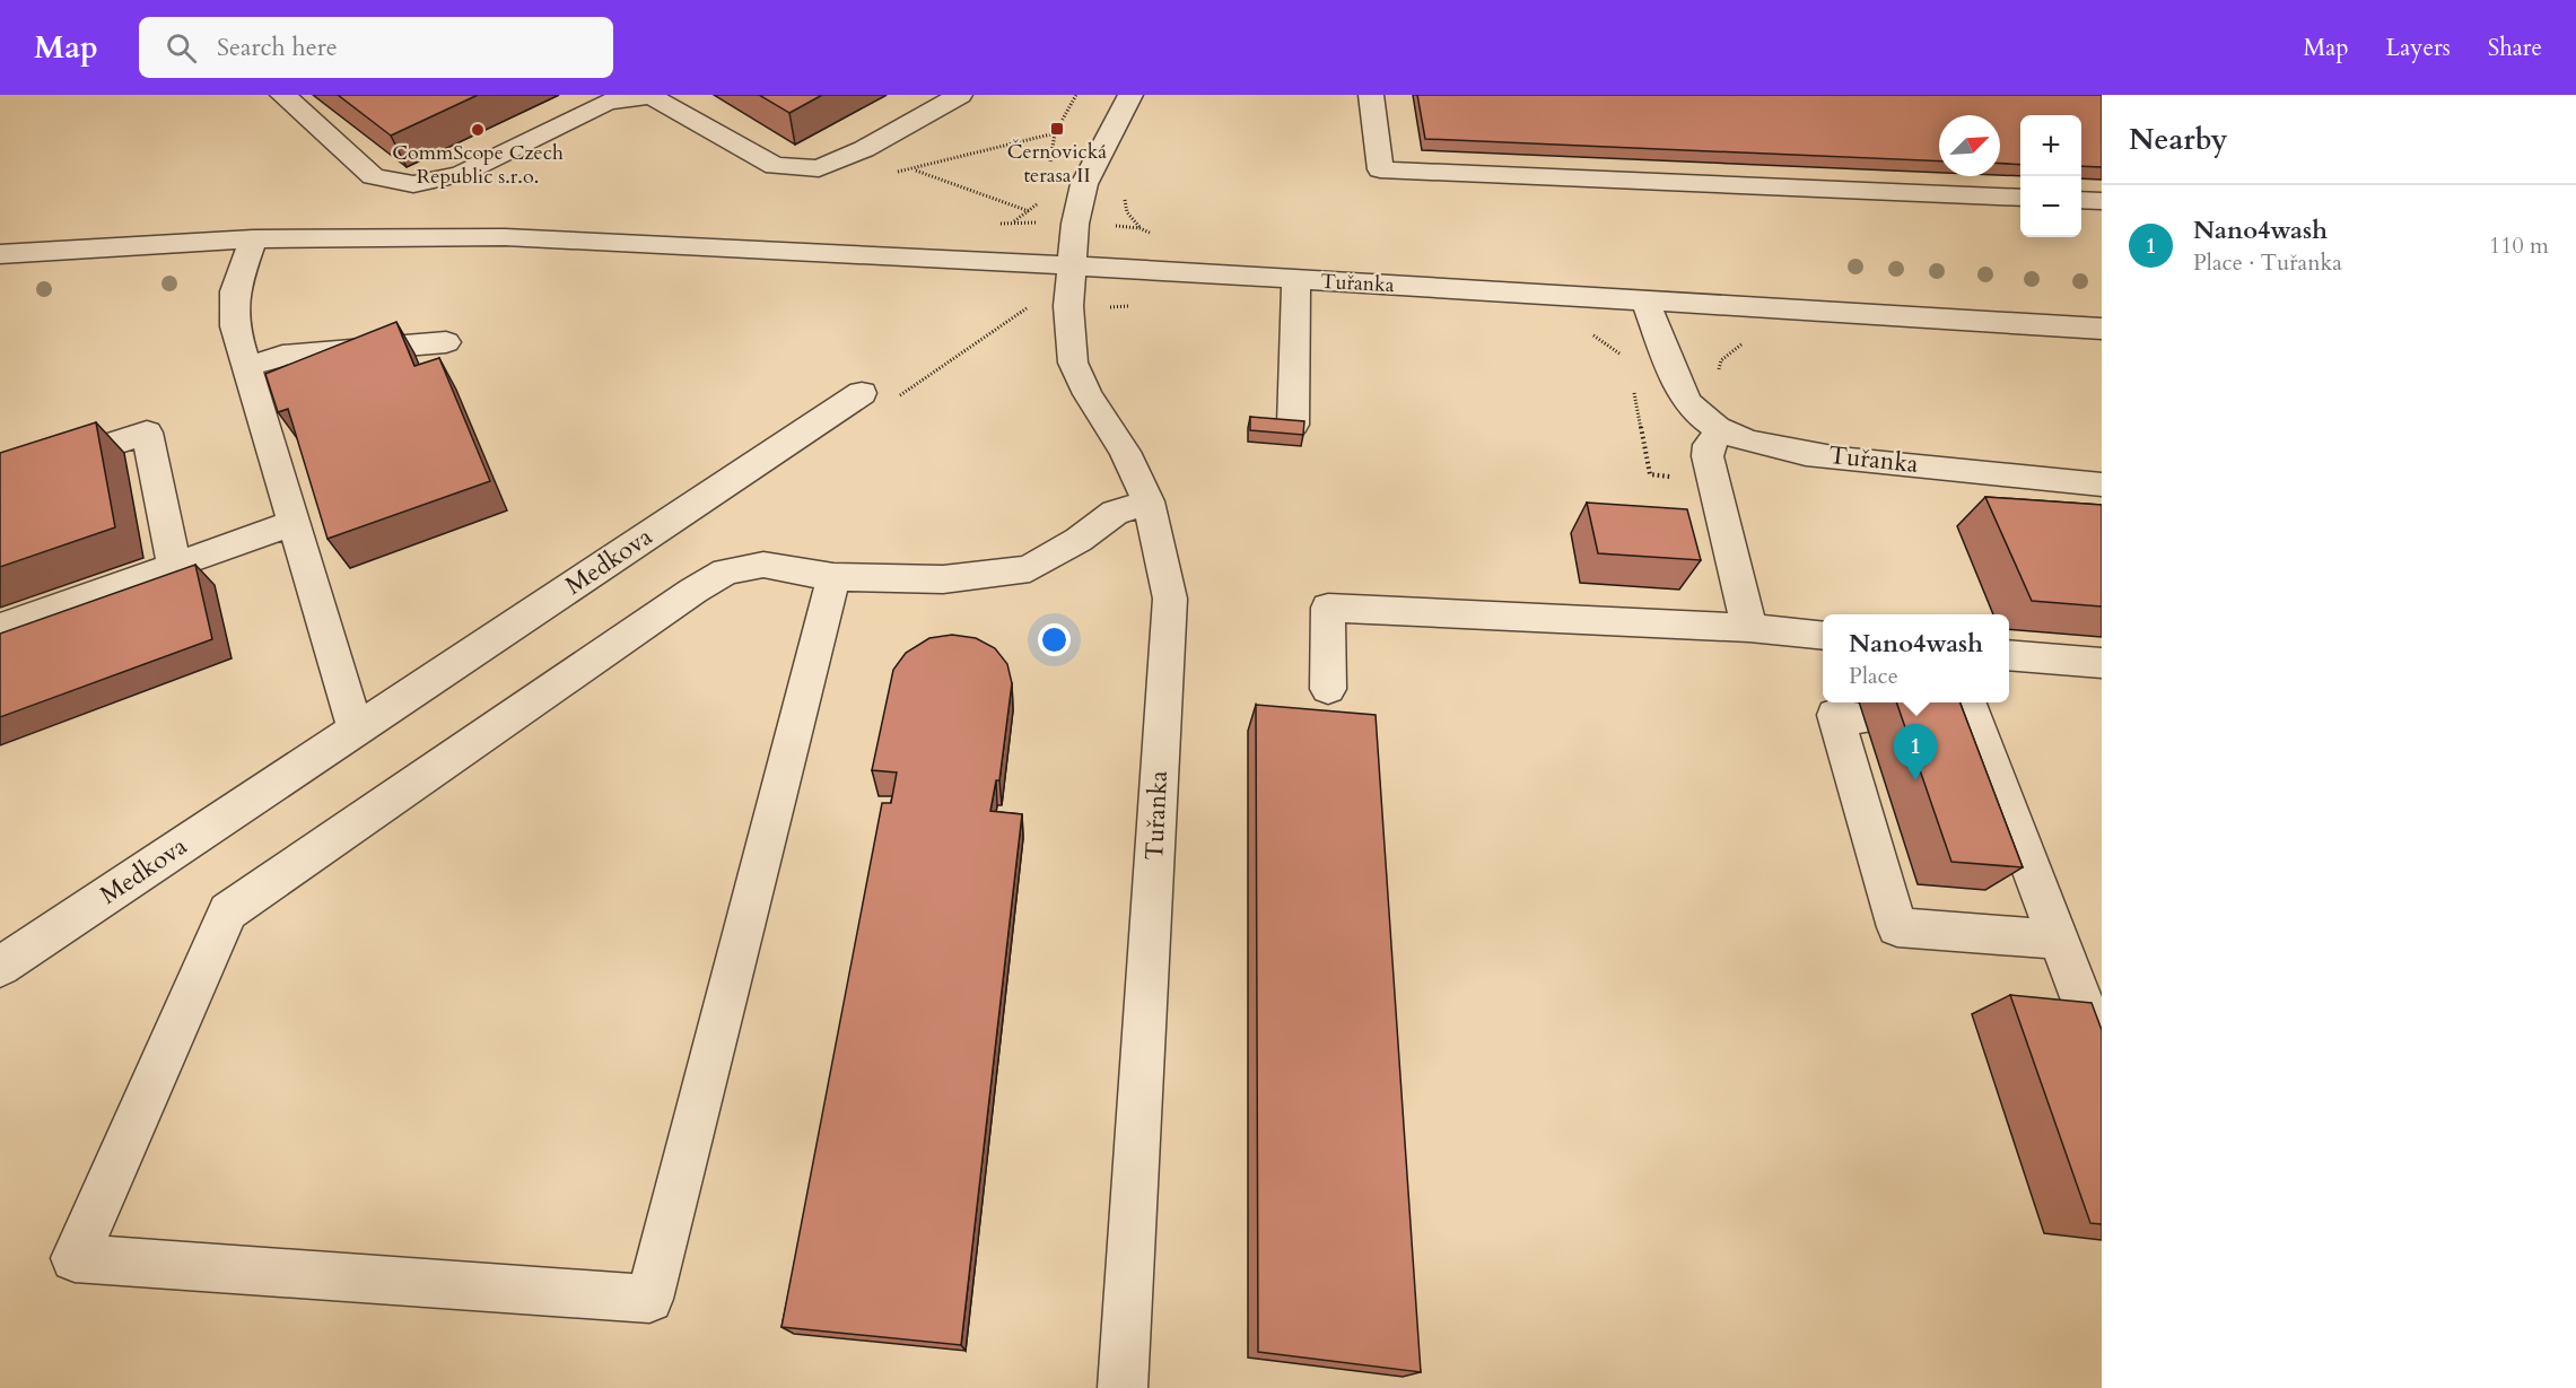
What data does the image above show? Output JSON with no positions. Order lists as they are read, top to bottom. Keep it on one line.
{"streets":{"street":["Tuřanka","Medkova"]},"places":{"transit":["Černovická terasa II"],"other":["CommScope Czech Republic s.r.o."]},"north":"top right","page":{"header":"Map","search":"Search here","nav":["Map","Layers","Share"],"heading":"Nearby","map_buttons":["+","−"],"list":[{"mark":"1","name":"Nano4wash","note":"Place · Tuřanka","value":"110 m"}],"popup":["Nano4wash","Place"],"pins":"1"}}
